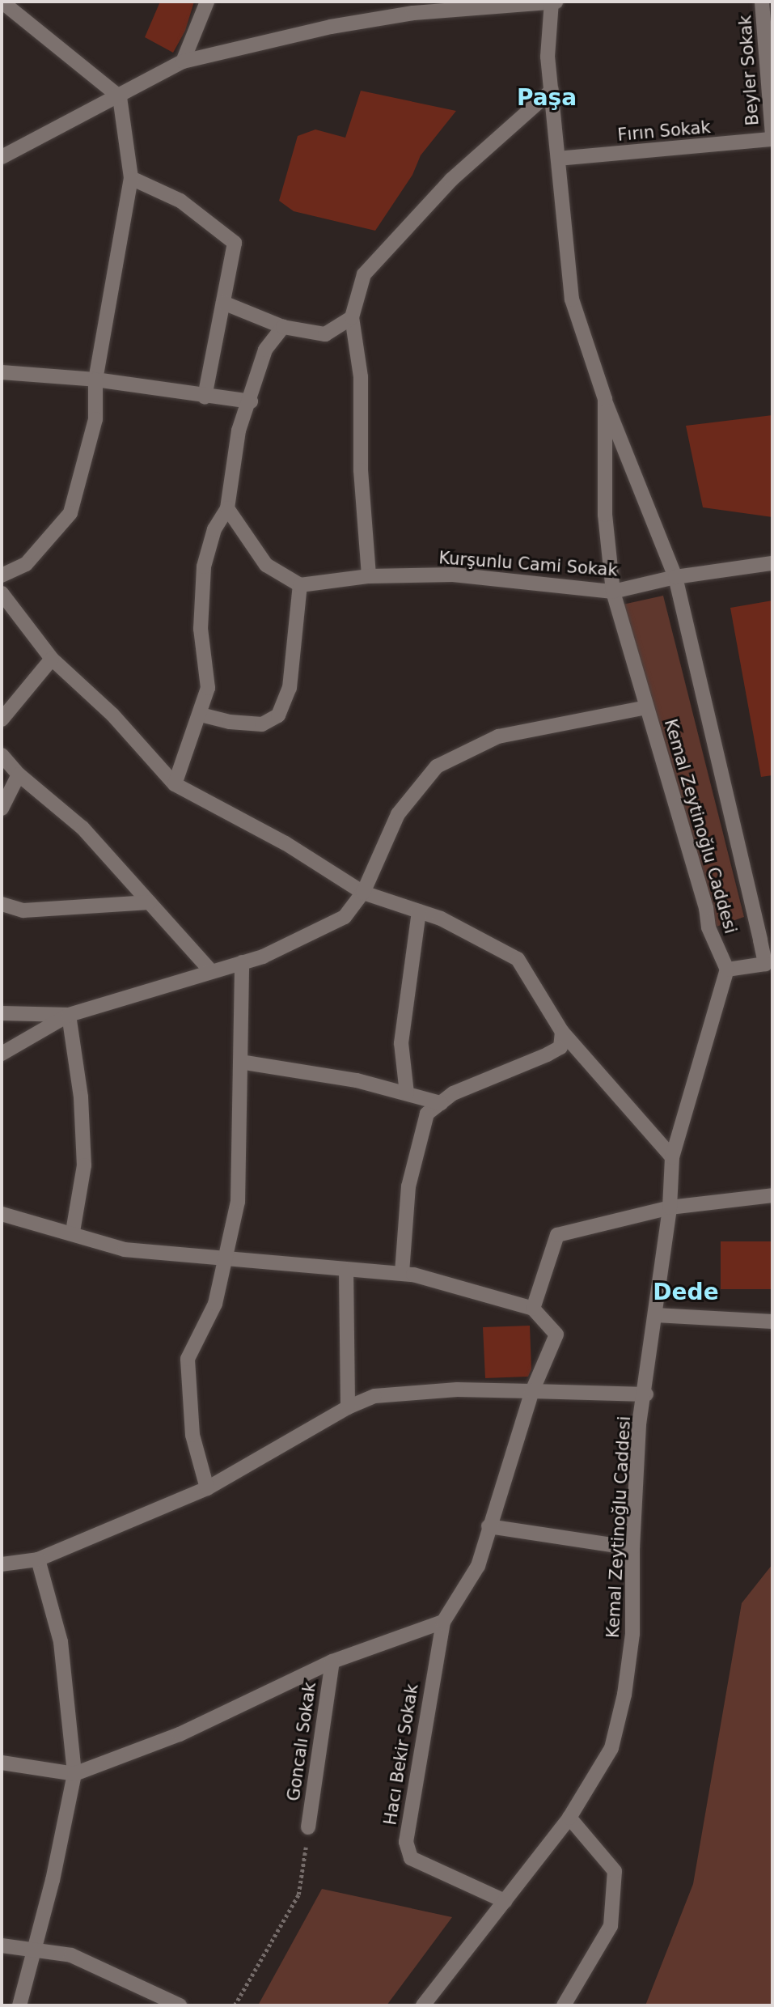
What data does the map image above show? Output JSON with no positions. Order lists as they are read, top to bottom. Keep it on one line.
{"streets":{"street":["Beyler Sokak","Fırın Sokak","Kurşunlu Cami Sokak","Kemal Zeytinoğlu Caddesi","Goncalı Sokak","Hacı Bekir Sokak"]},"crossings":[["Beyler Sokak","Fırın Sokak"],["Fırın Sokak","Kemal Zeytinoğlu Caddesi"],["Kurşunlu Cami Sokak","Kemal Zeytinoğlu Caddesi"],["Kemal Zeytinoğlu Caddesi","Hacı Bekir Sokak"]],"districts":["Paşa","Dede"]}
